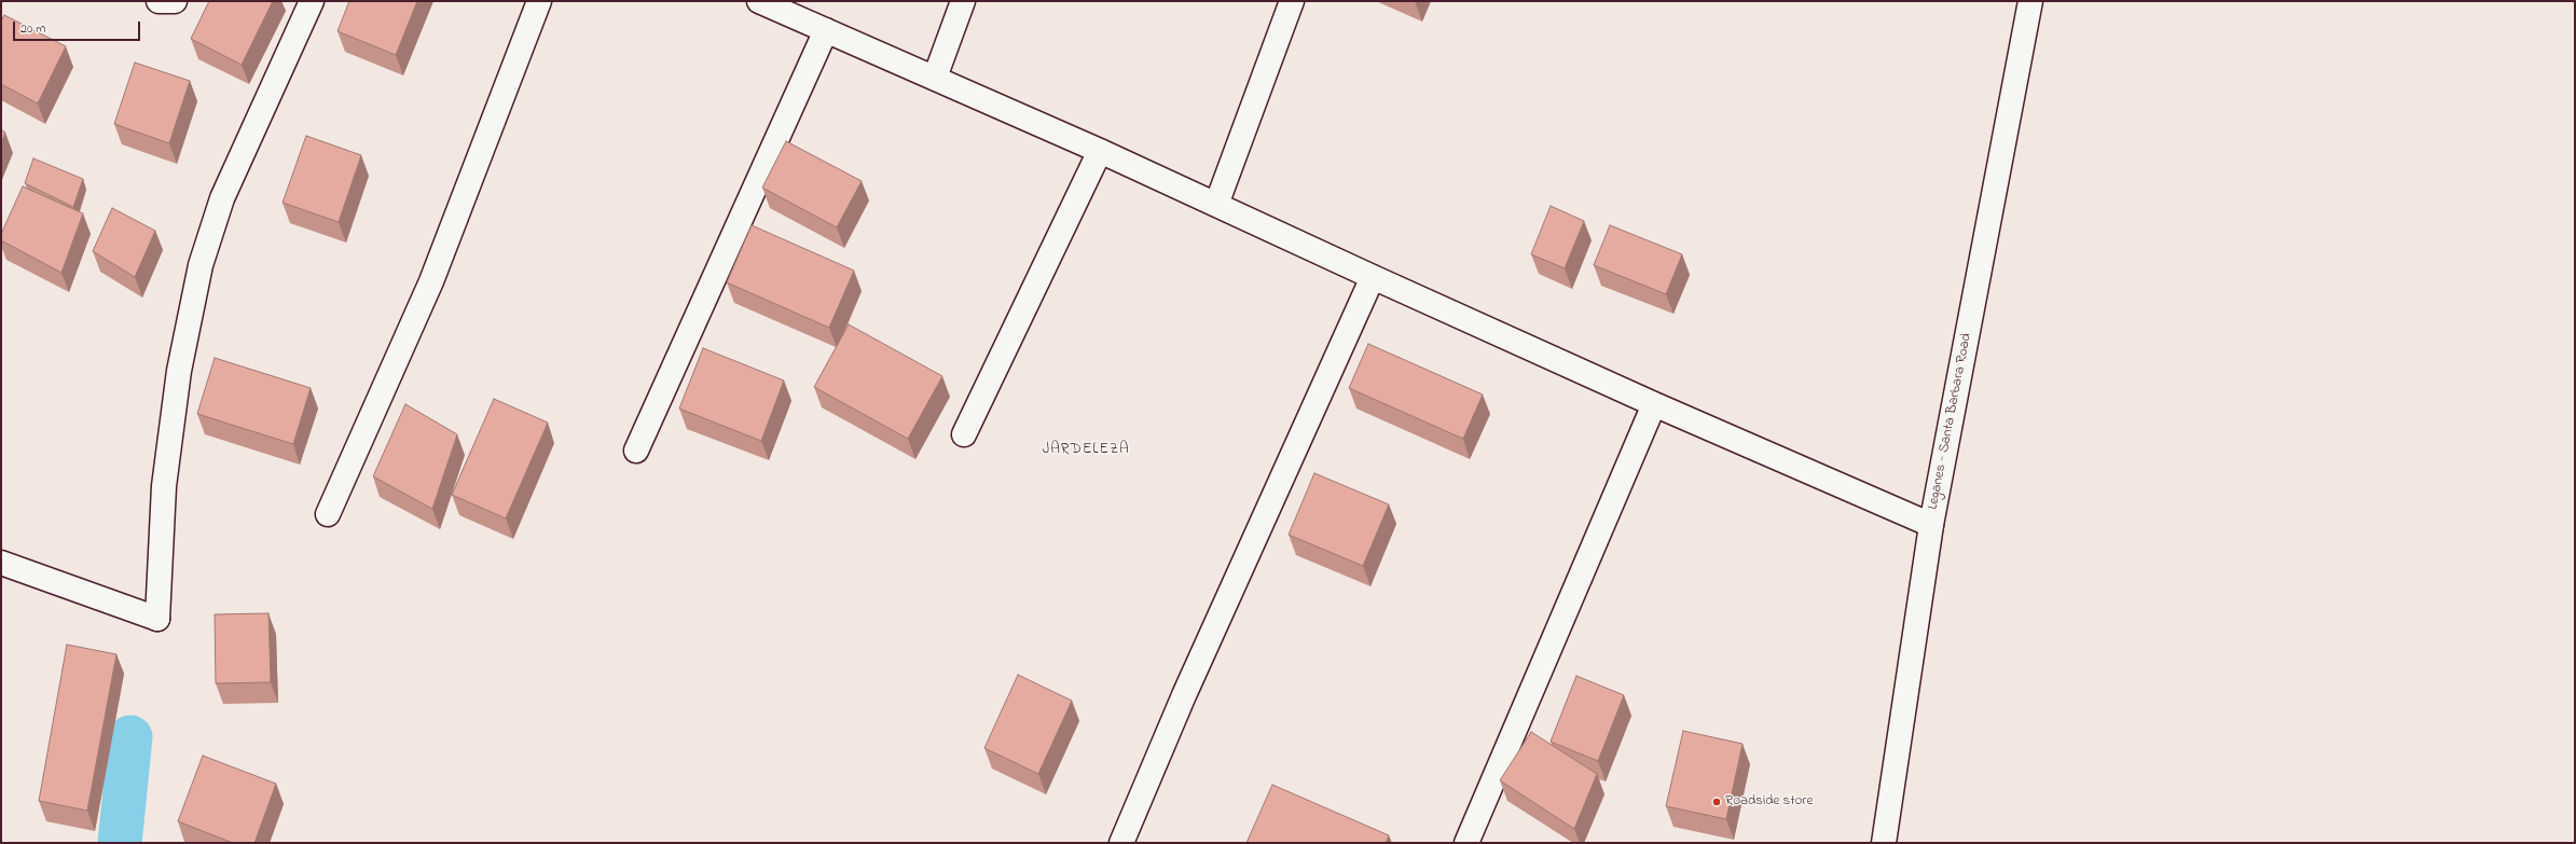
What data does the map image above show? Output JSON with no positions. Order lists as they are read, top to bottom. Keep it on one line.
{"streets":{"street":["Leganes - Santa Barbara Road"]},"districts":["JARDELEZA"],"places":["Roadside store"],"scale_bar":"20 m"}
